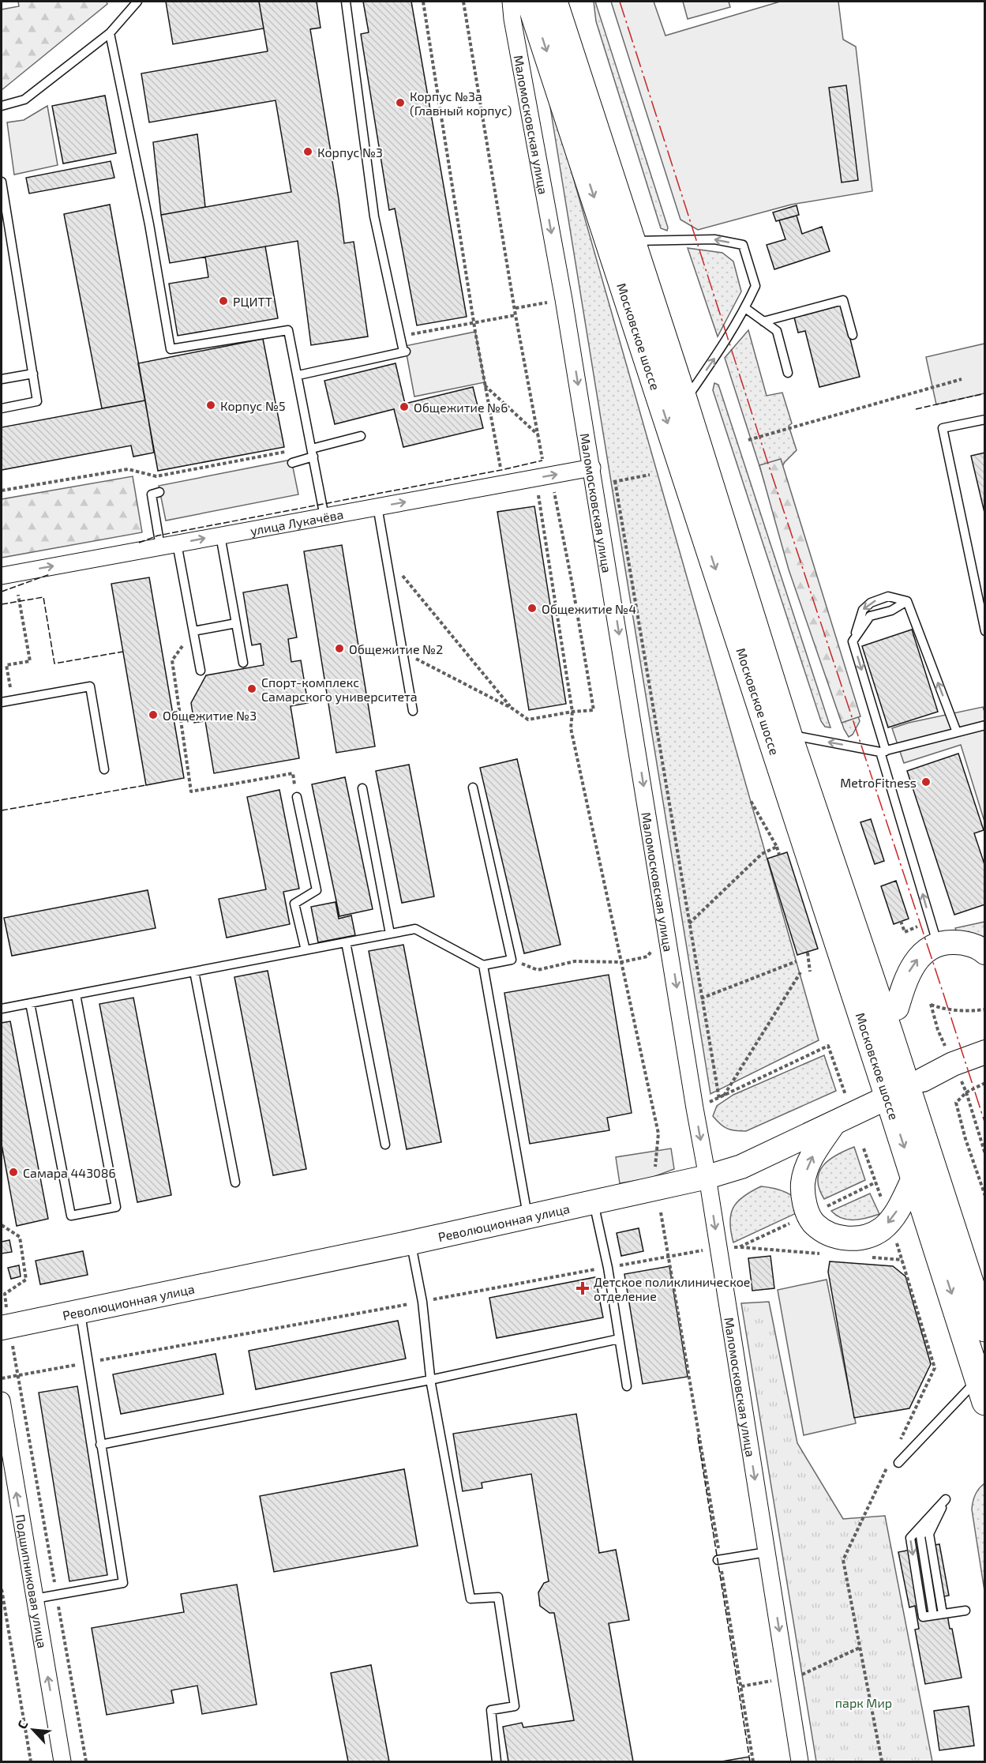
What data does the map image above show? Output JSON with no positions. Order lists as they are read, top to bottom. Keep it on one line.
{"streets":{"main road":["Московское шоссе","Революционная улица"],"street":["Маломосковская улица","улица Лукачёва","Подшипниковая улица"]},"crossings":[["Маломосковская улица","улица Лукачёва"],["Маломосковская улица","Революционная улица"],["Московское шоссе","Революционная улица"]],"one_way":["Маломосковская улица","улица Лукачёва","Подшипниковая улица"],"parks":["парк Мир"],"places":{"other":["Корпус №3a (Главный корпус)","Корпус №3","РЦИТТ","Корпус №5","Общежитие №6","Общежитие №4","Общежитие №2","Спорт-комплекс Самарского университета","Общежитие №3","MetroFitness","Самара 443086"],"health":["Детское поликлиническое отделение"]},"north":"top left"}
